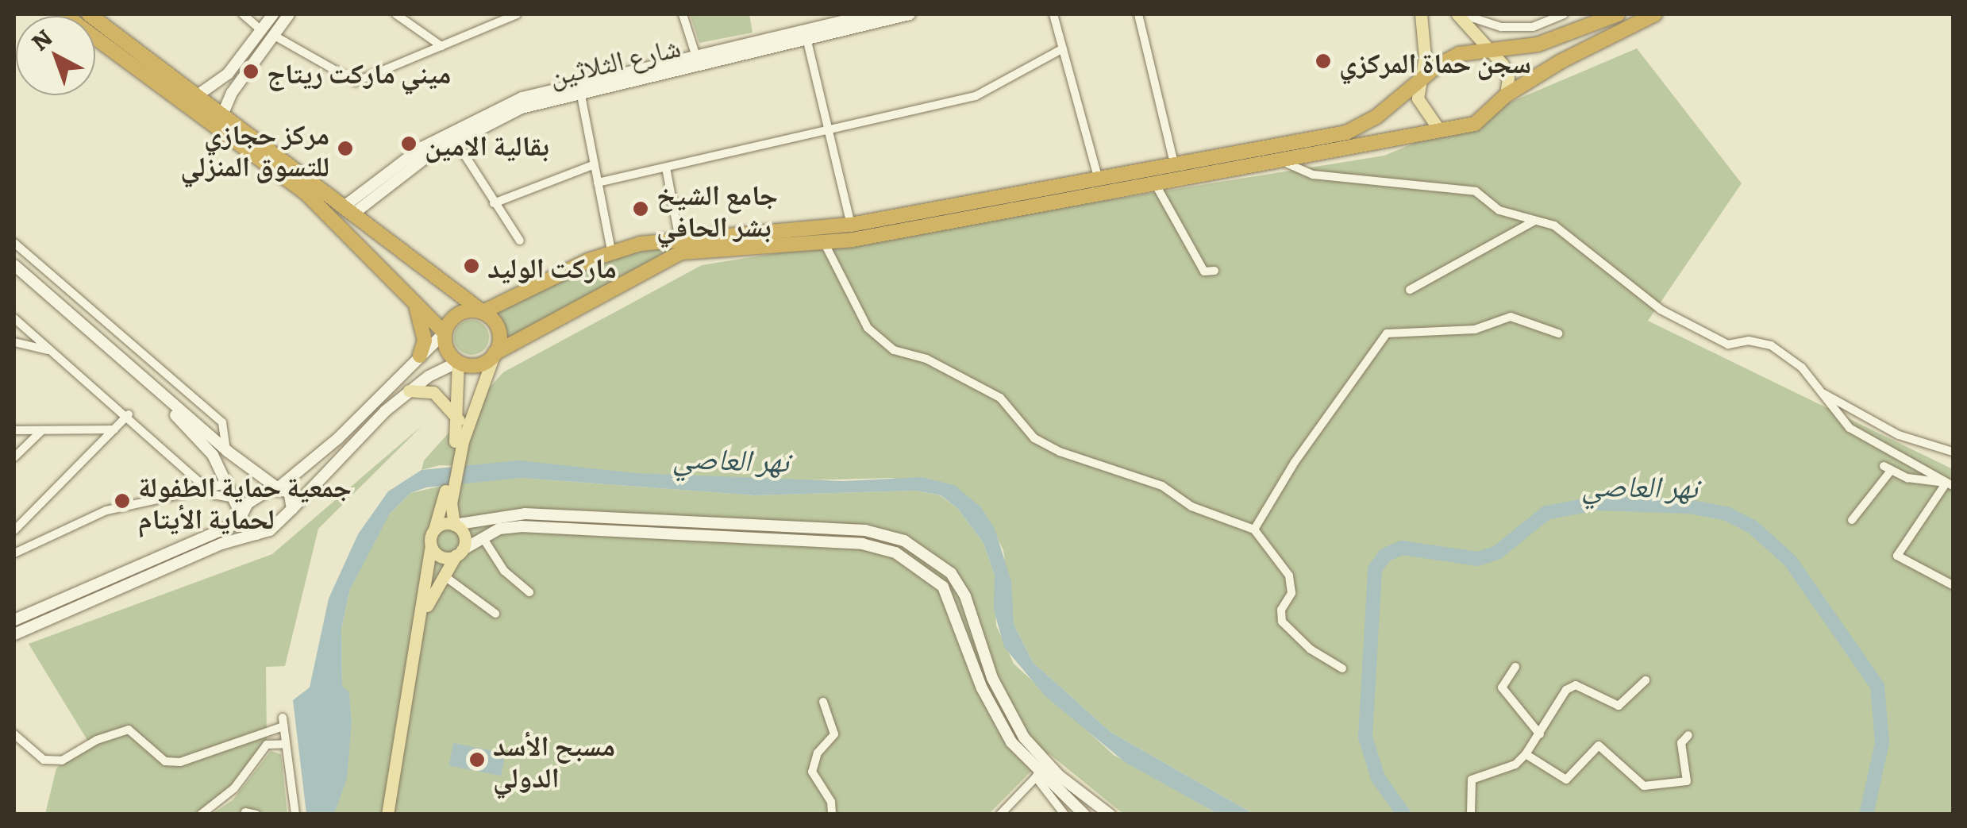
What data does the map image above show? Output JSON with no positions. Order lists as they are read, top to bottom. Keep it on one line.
{"streets":{"main road":["شارع الثلاثين"]},"water":["نهر العاصي"],"places":["سجن حماة المركزي","ميني ماركت ريتاج","بقالية الامين","مركز حجازي للتسوق المنزلي","جامع الشيخ بشر الحافي","ماركت الوليد","جمعية حماية الطفولة لحماية الأيتام","مسبح الأسد الدولي"],"north":"top left"}
